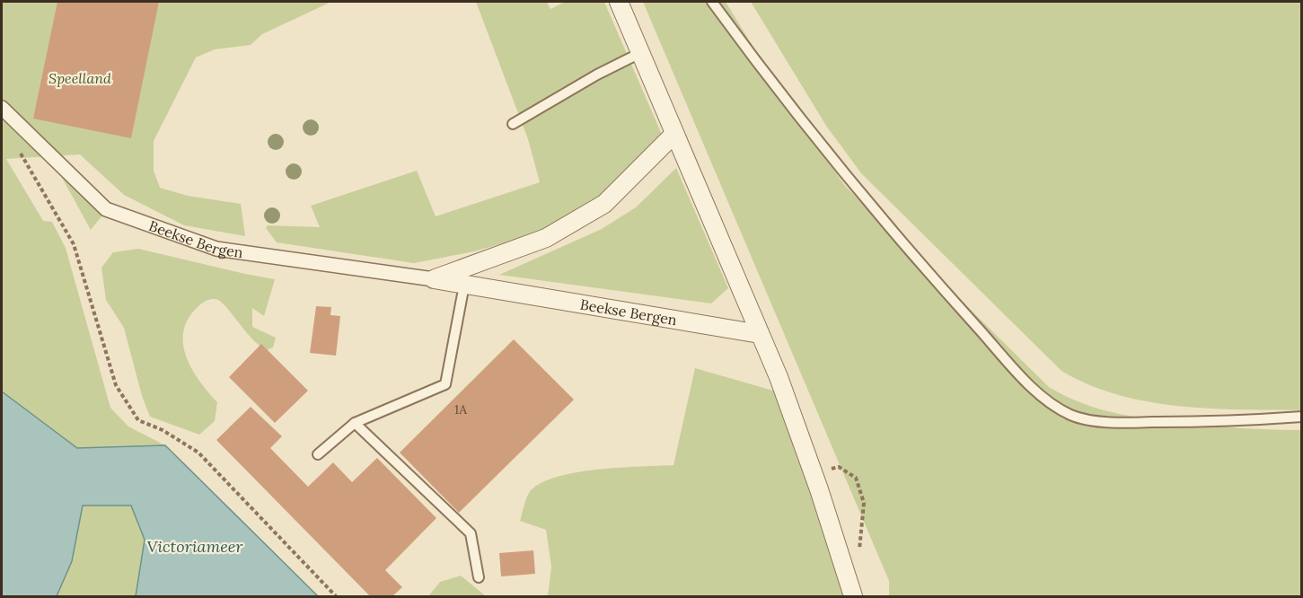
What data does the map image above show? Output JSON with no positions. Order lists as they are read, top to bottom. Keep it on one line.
{"streets":{"street":["Beekse Bergen"]},"water":["Victoriameer"],"parks":["Speelland"],"house_numbers":["1A"]}
